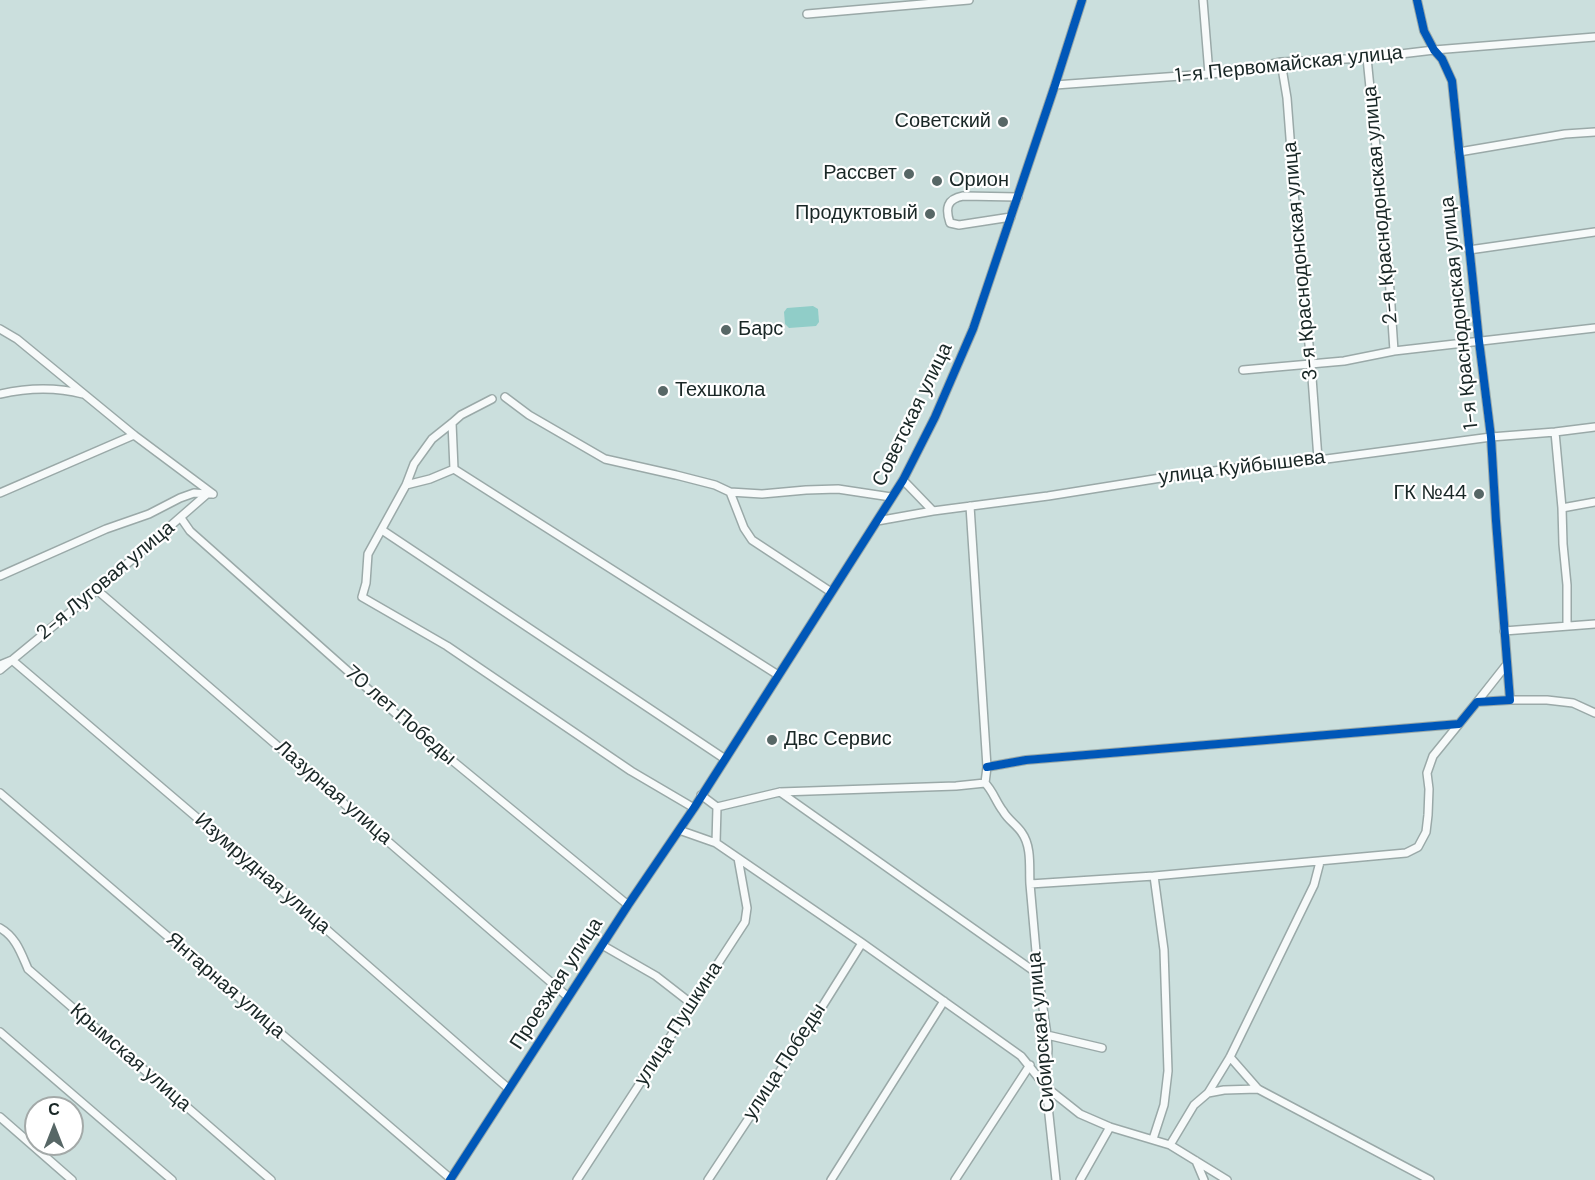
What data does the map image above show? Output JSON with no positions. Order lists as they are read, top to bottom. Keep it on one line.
{"streets":{"street":["1-я Первомайская улица","2-я Краснодонская улица","3-я Краснодонская улица","1-я Краснодонская улица","Советская улица","улица Куйбышева","2-я Луговая улица","70 лет Победы","Лазурная улица","Изумрудная улица","Проезжая улица","Янтарная улица","улица Пушкина","Сибирская улица","Крымская улица","улица Победы"]},"crossings":[["1-я Первомайская улица","2-я Краснодонская улица"],["1-я Первомайская улица","3-я Краснодонская улица"],["1-я Первомайская улица","1-я Краснодонская улица"],["1-я Первомайская улица","Советская улица"],["3-я Краснодонская улица","улица Куйбышева"],["1-я Краснодонская улица","улица Куйбышева"],["Советская улица","улица Куйбышева"],["Советская улица","Проезжая улица"],["2-я Луговая улица","70 лет Победы"],["2-я Луговая улица","Лазурная улица"],["2-я Луговая улица","Изумрудная улица"],["70 лет Победы","Проезжая улица"],["Лазурная улица","Проезжая улица"],["Изумрудная улица","Проезжая улица"],["Проезжая улица","Янтарная улица"]],"places":["Советский","Рассвет","Орион","Продуктовый","Барс","Техшкола","ГК №44","Двс Сервис"],"north":"top"}
